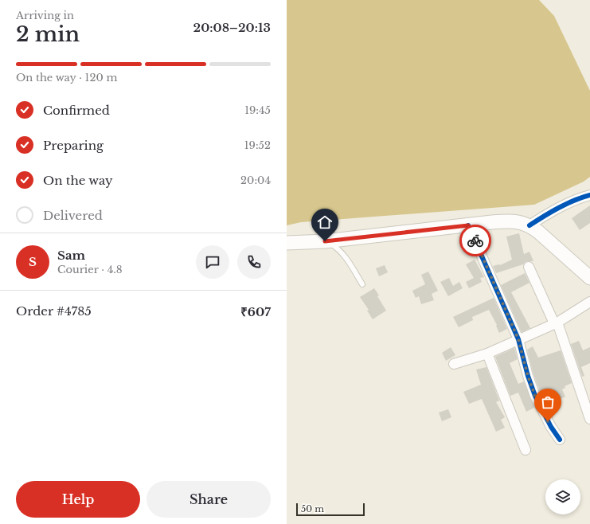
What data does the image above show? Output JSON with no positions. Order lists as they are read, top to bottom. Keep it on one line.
{"scale_bar":"50 m","page":{"heading":["2 min","Arriving in","20:08–20:13"],"panel":["Sam","Courier · 4.8","Order #4785","₹607"],"bar":"On the way · 120 m","list":[["Confirmed","19:45"],["Preparing","19:52"],["On the way","20:04"],"Delivered"],"round":"S","buttons":["Help","Share"],"scale":"50 m"}}
